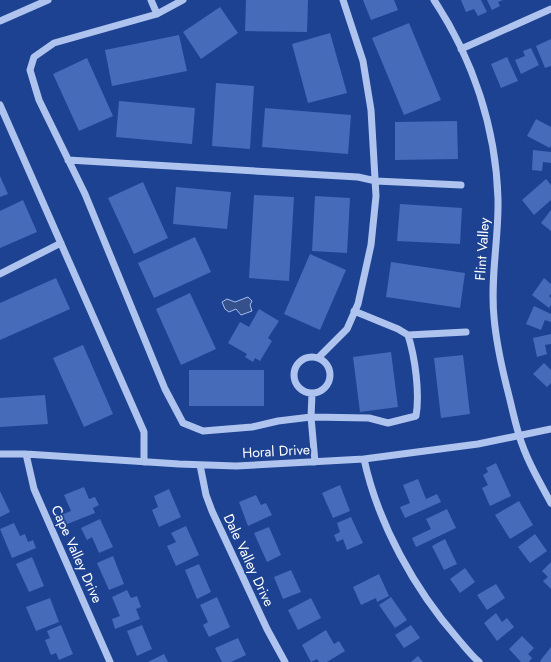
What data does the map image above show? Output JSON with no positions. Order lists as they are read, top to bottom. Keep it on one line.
{"streets":{"street":["Flint Valley","Horal Drive","Cape Valley Drive","Dale Valley Drive"]},"crossings":[["Flint Valley","Horal Drive"],["Horal Drive","Cape Valley Drive"],["Horal Drive","Dale Valley Drive"]]}
